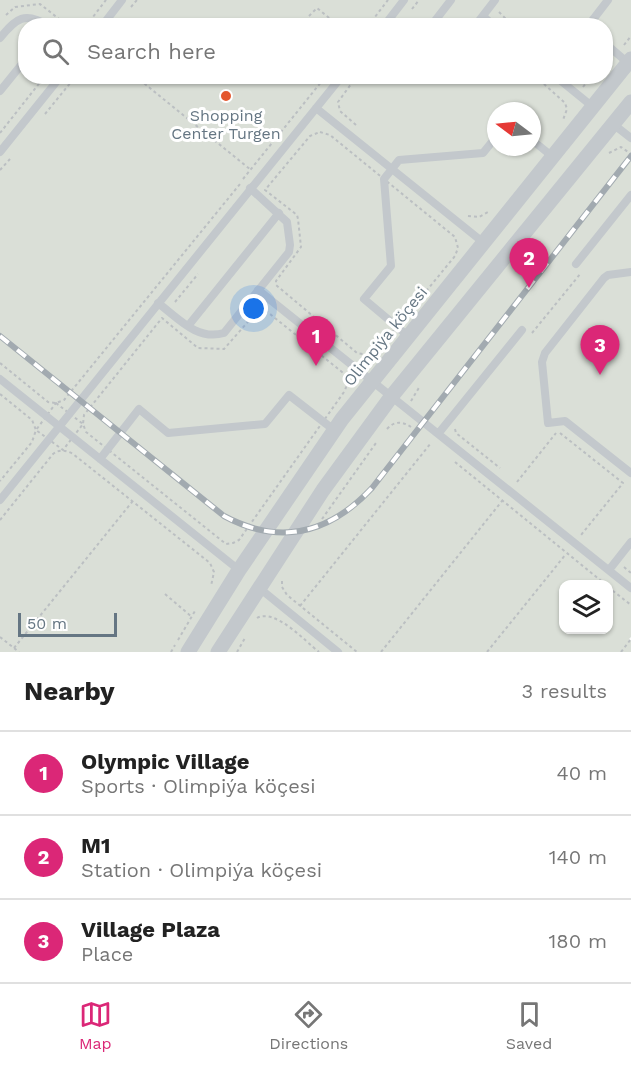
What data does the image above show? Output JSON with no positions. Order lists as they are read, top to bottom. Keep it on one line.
{"streets":{"street":["Olimpiýa köçesi"]},"places":["Shopping Center Turgen"],"scale_bar":"50 m","north":"left","page":{"search":"Search here","pins":["2","1","3"],"scale":"50 m","heading":["Nearby","3 results"],"list":[{"mark":"1","name":"Olympic Village","note":"Sports · Olimpiýa köçesi","value":"40 m"},{"mark":"2","name":"M1","note":"Station · Olimpiýa köçesi","value":"140 m"},{"mark":"3","name":"Village Plaza","note":"Place","value":"180 m"}],"nav":["Map","Directions","Saved"]}}
